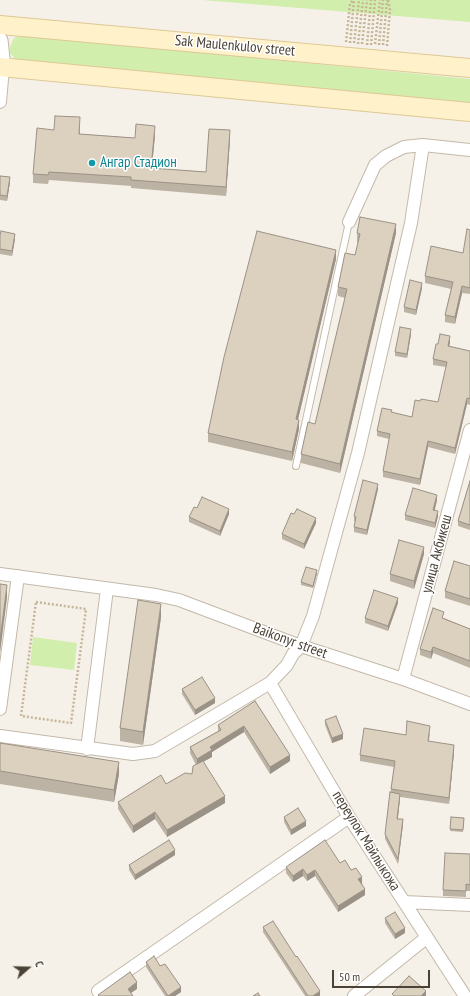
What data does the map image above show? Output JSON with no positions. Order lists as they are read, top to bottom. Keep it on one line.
{"streets":{"main road":["Sak Maulenkulov street"],"street":["улица Акбикеш","Baikonyr street","переулок Майлыкожа"]},"crossings":[["улица Акбикеш","Baikonyr street"]],"places":["Ангар Стадион"],"scale_bar":"50 m","north":"right"}
